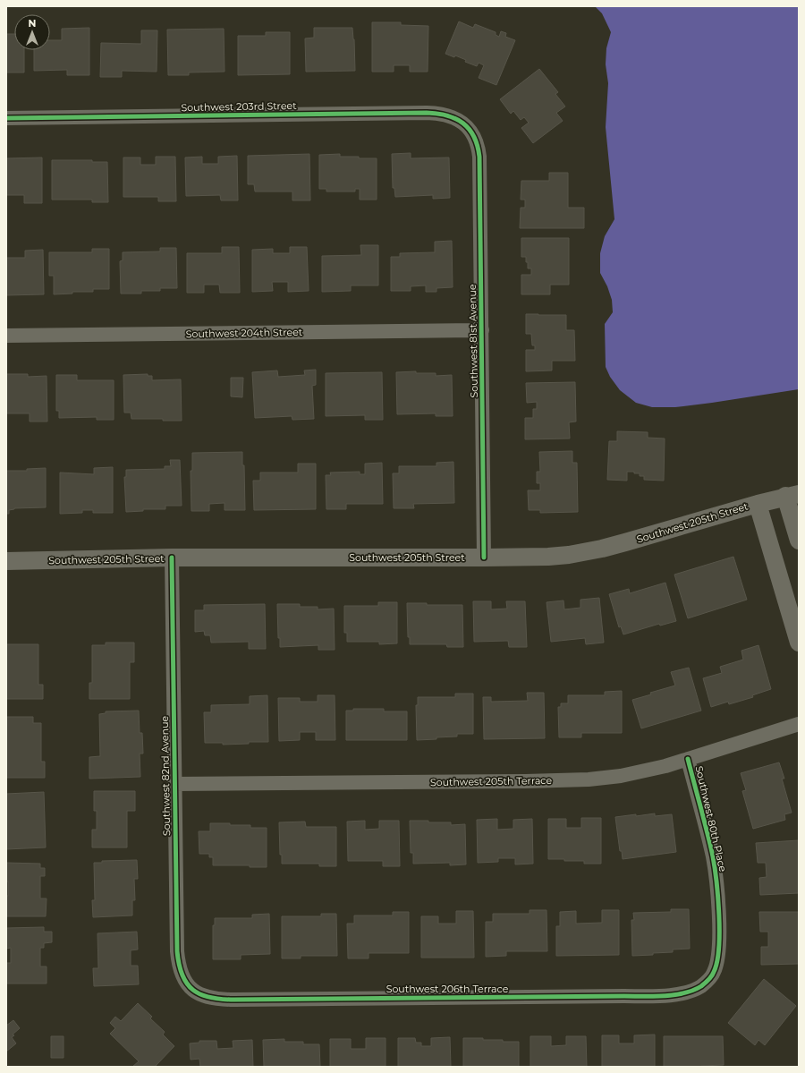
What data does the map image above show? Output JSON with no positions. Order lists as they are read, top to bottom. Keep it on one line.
{"streets":{"street":["Southwest 203rd Street","Southwest 204th Street","Southwest 81st Avenue","Southwest 205th Street","Southwest 82nd Avenue","Southwest 205th Terrace","Southwest 80th Place","Southwest 206th Terrace"]},"crossings":[["Southwest 203rd Street","Southwest 81st Avenue"],["Southwest 204th Street","Southwest 81st Avenue"],["Southwest 81st Avenue","Southwest 205th Street"],["Southwest 205th Street","Southwest 82nd Avenue"],["Southwest 82nd Avenue","Southwest 205th Terrace"],["Southwest 82nd Avenue","Southwest 206th Terrace"],["Southwest 205th Terrace","Southwest 80th Place"],["Southwest 80th Place","Southwest 206th Terrace"]],"north":"top"}
